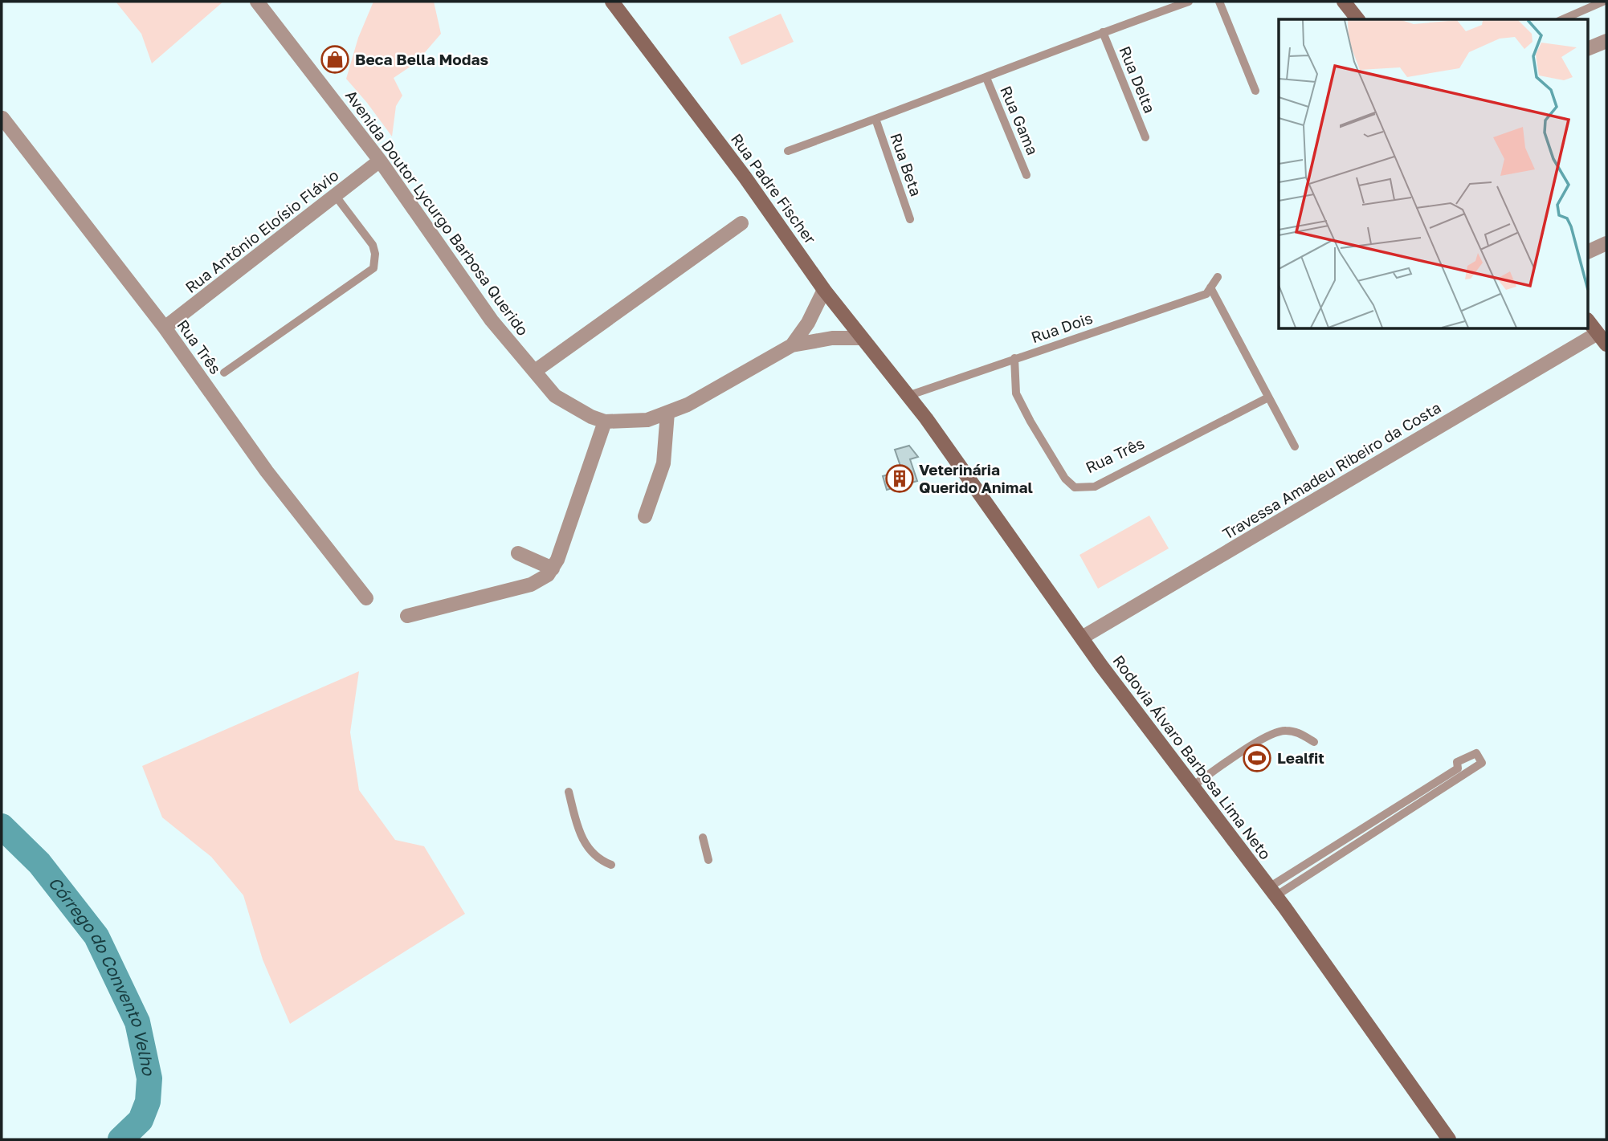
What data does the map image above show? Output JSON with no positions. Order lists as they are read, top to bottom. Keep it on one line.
{"streets":{"main road":["Rua Padre Fischer","Rodovia Álvaro Barbosa Lima Neto"],"street":["Avenida Doutor Lycurgo Barbosa Querido","Rua Antônio Eloísio Flávio","Rua Três","Travessa Amadeu Ribeiro da Costa"],"lane":["Rua Delta","Rua Gama","Rua Beta","Rua Dois"]},"crossings":[["Rua Padre Fischer","Rua Dois"],["Rua Padre Fischer","Rodovia Álvaro Barbosa Lima Neto"],["Avenida Doutor Lycurgo Barbosa Querido","Rua Antônio Eloísio Flávio"],["Rua Antônio Eloísio Flávio","Rua Três"],["Rua Dois","Rua Três"],["Rua Dois","Rodovia Álvaro Barbosa Lima Neto"],["Travessa Amadeu Ribeiro da Costa","Rodovia Álvaro Barbosa Lima Neto"]],"water":["Córrego do Convento Velho"],"places":{"shop":["Beca Bella Modas"],"building":["Veterinária Querido Animal"],"sports":["Lealfit"]}}
